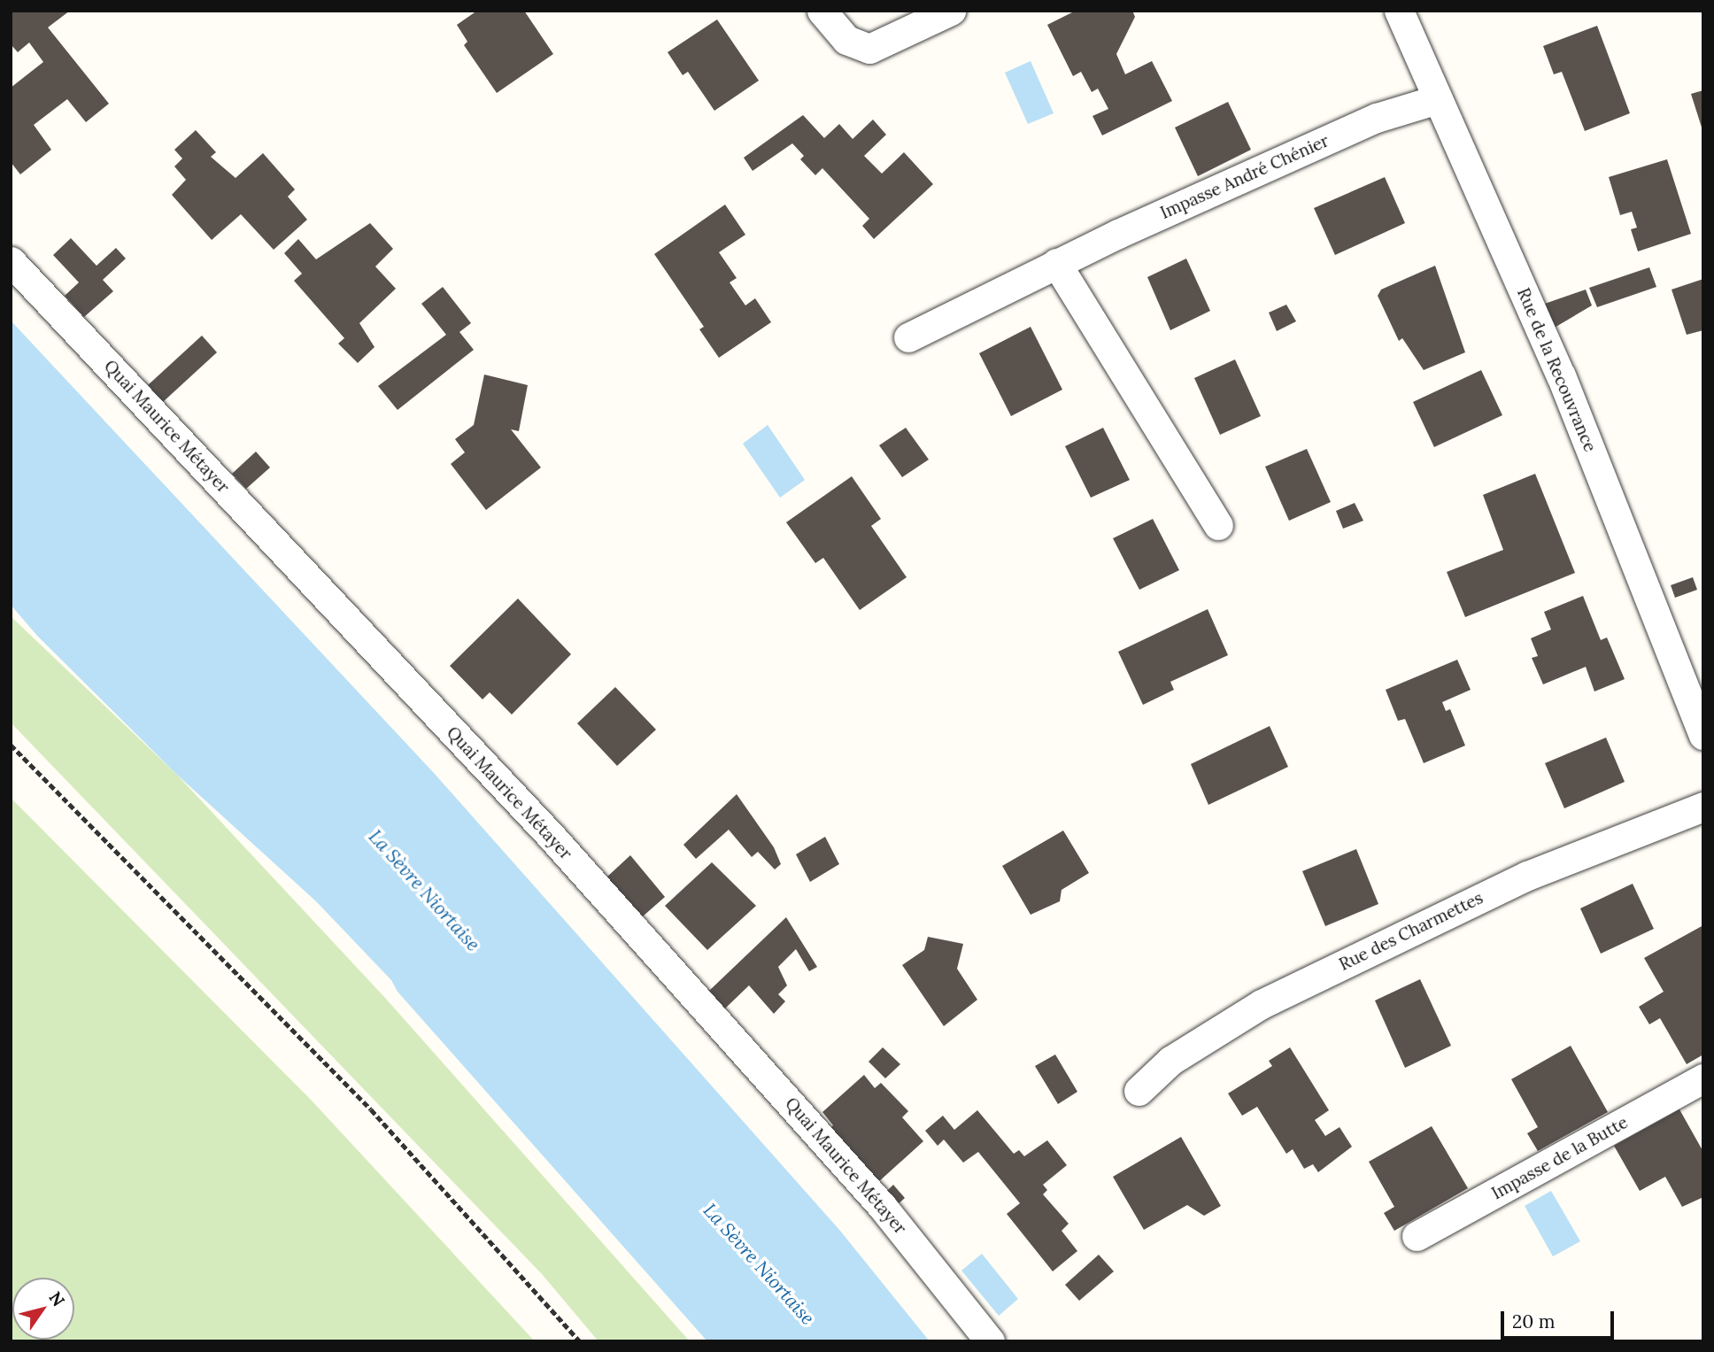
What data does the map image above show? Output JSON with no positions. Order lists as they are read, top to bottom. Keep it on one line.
{"streets":{"street":["Impasse André Chénier","Rue de la Recouvrance","Quai Maurice Métayer","Rue des Charmettes","Impasse de la Butte"]},"crossings":[["Impasse André Chénier","Rue de la Recouvrance"]],"water":["La Sèvre Niortaise"],"scale_bar":"20 m","north":"top right"}
